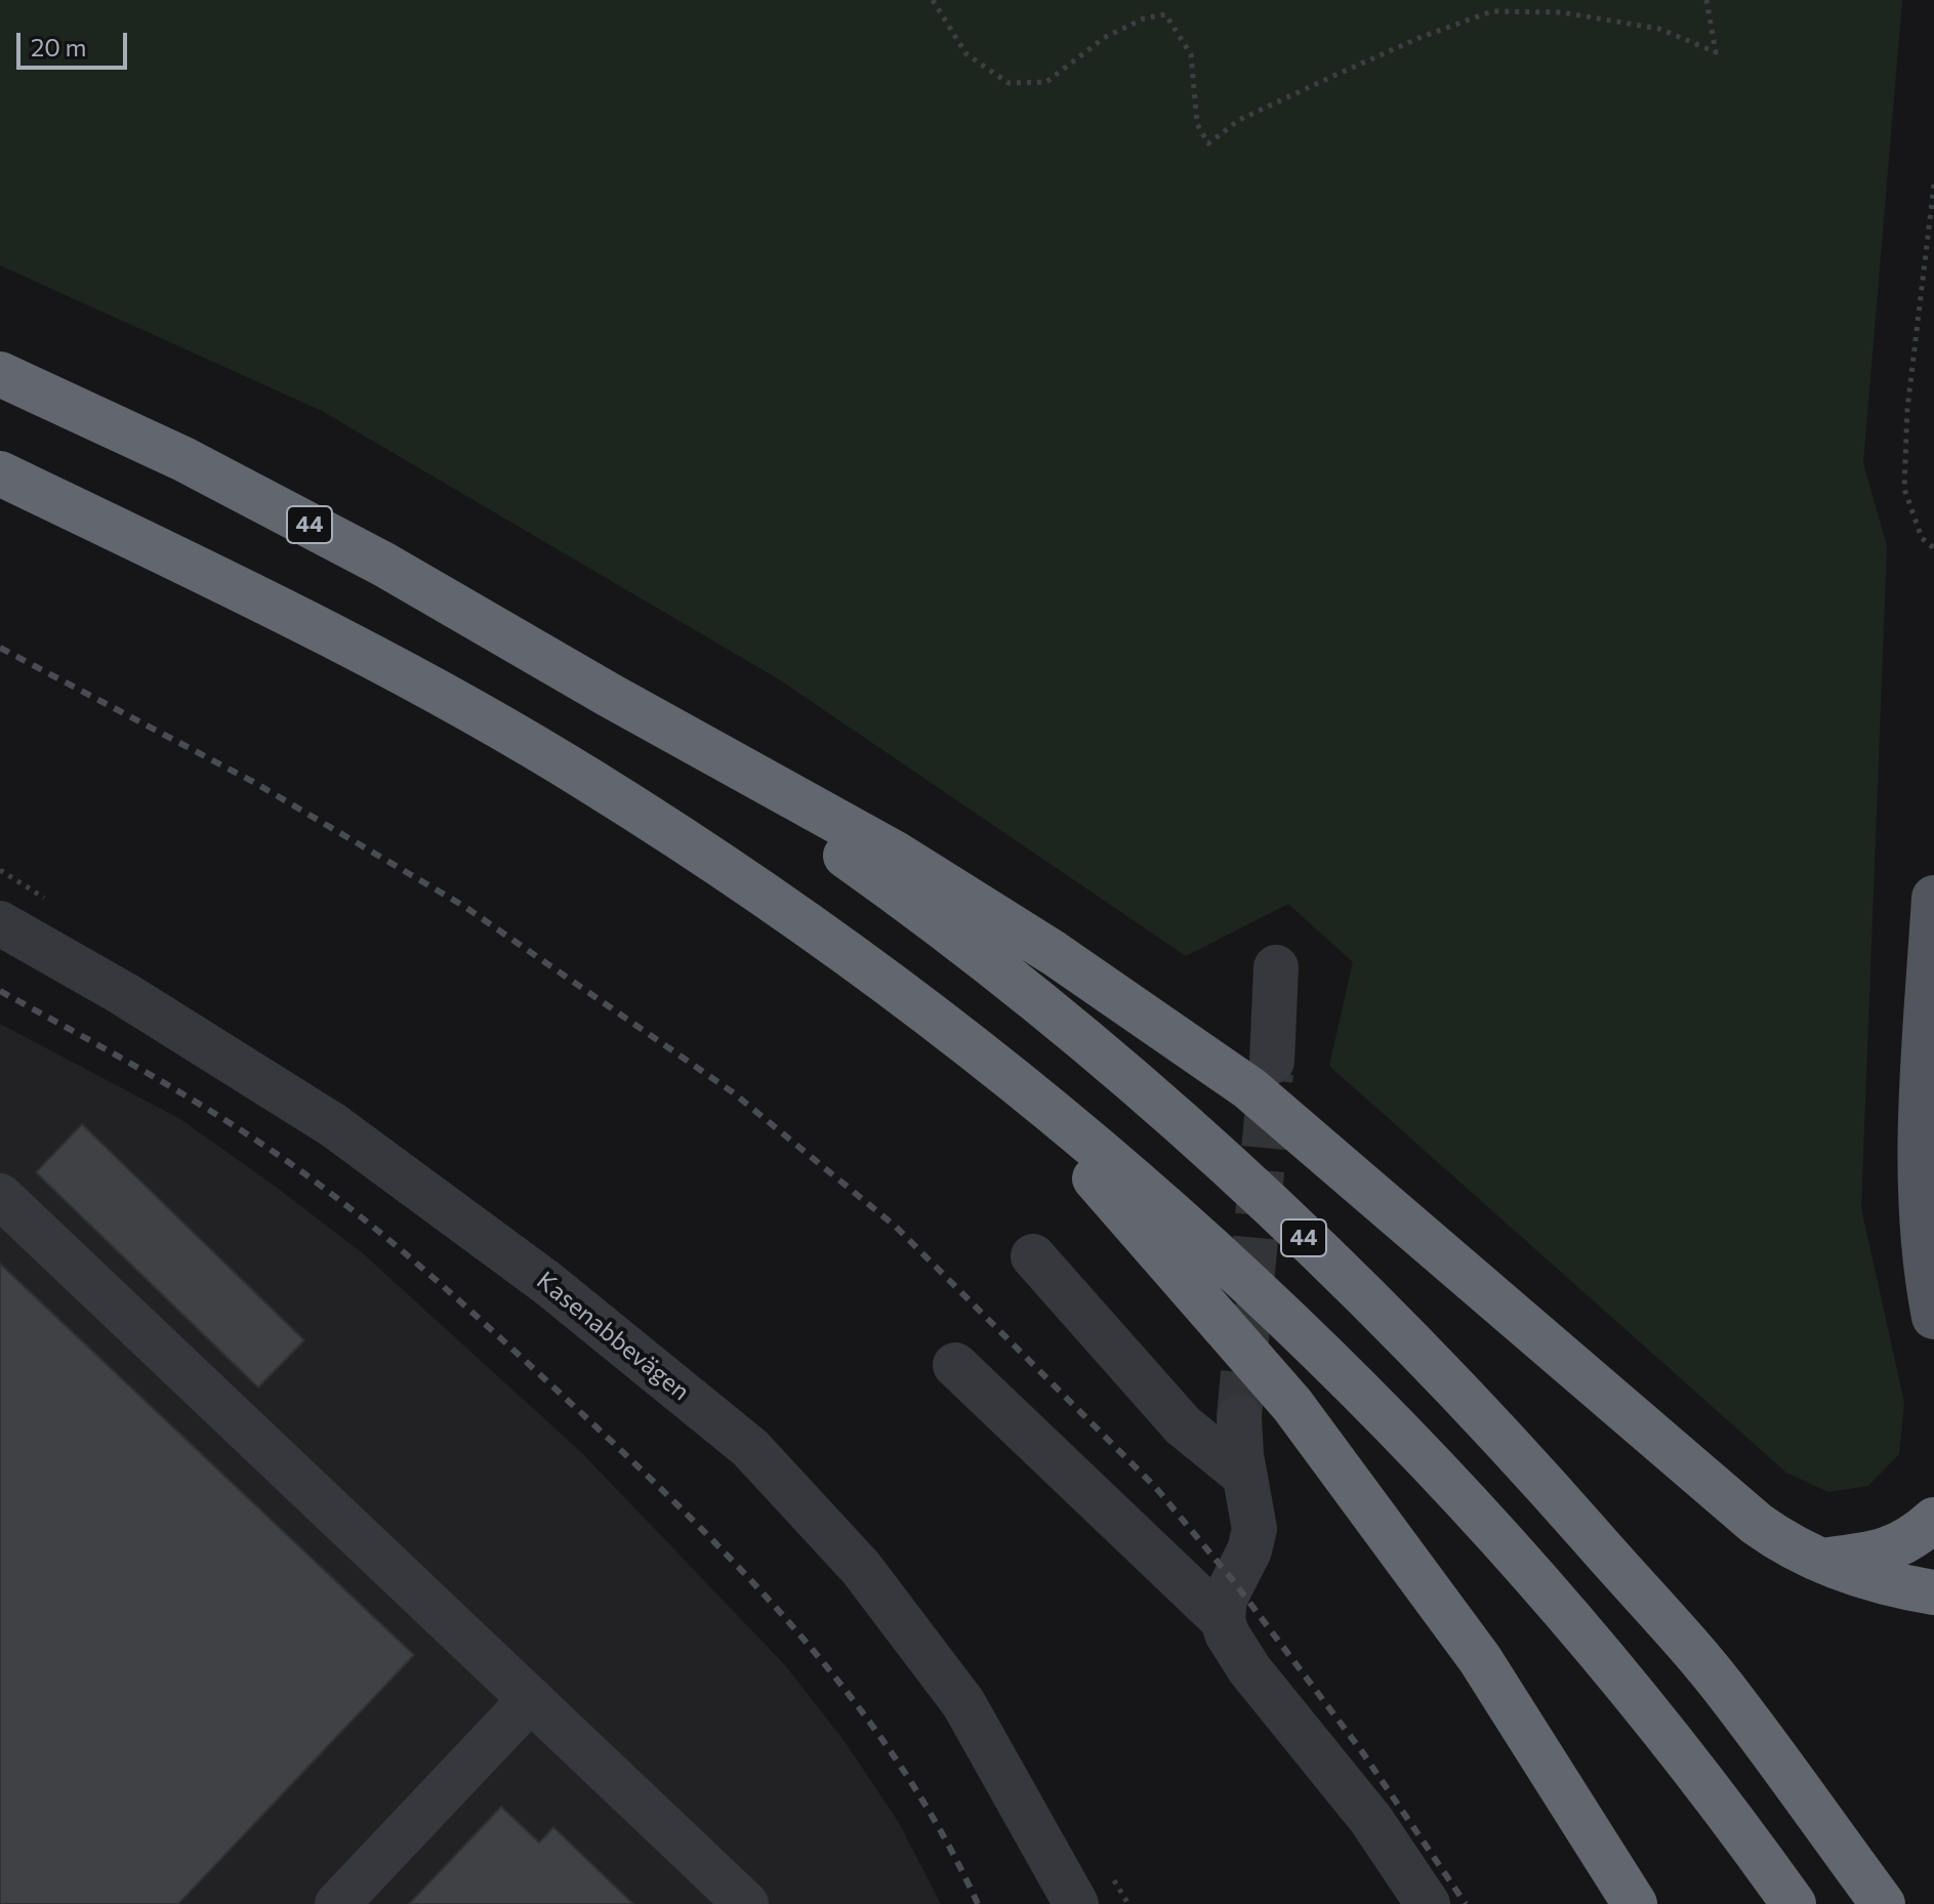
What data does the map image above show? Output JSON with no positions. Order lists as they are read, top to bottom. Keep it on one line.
{"streets":{"highway":["44"],"street":["Kasenabbevägen"]},"scale_bar":"20 m"}
